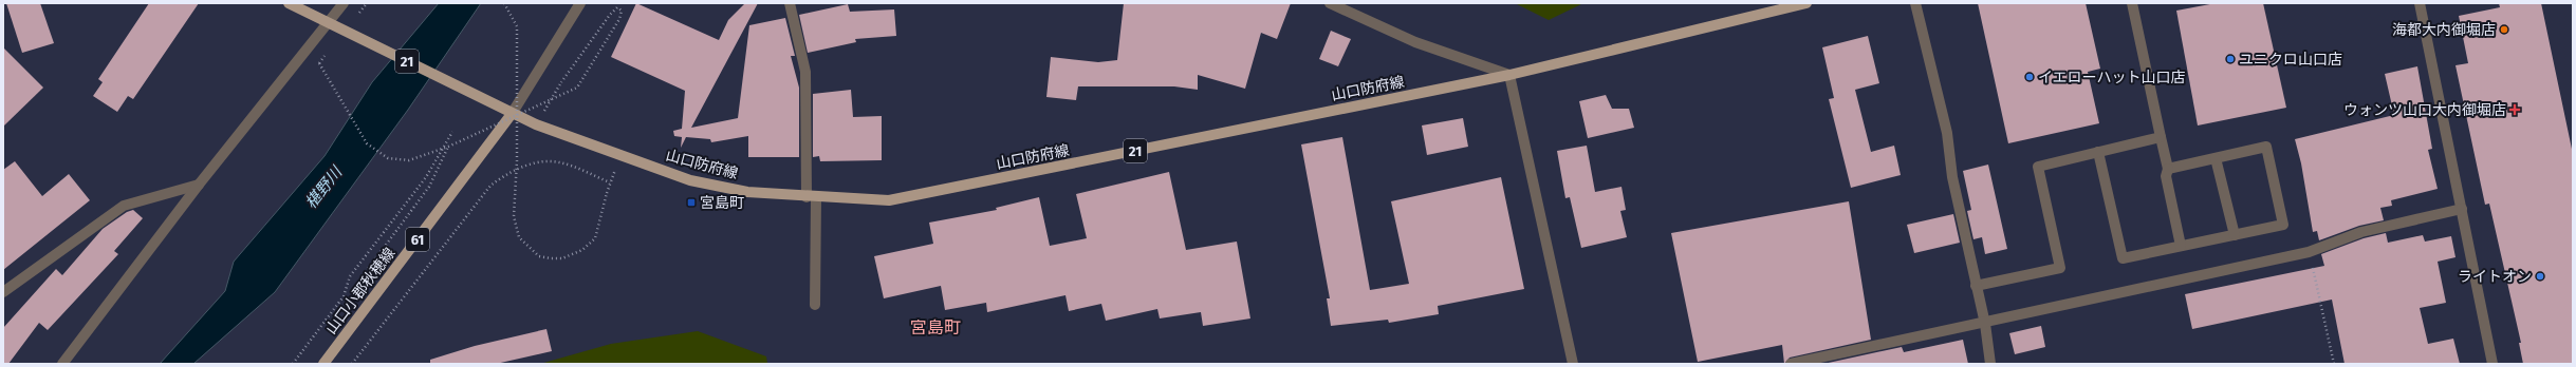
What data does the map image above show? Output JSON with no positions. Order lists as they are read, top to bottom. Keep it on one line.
{"streets":{"main road":["21","山口防府線","61","山口小郡秋穂線"]},"crossings":[["山口防府線","山口小郡秋穂線"]],"districts":["宮島町"],"water":["椹野川"],"places":{"other":["海都大内御堀店","ユニクロ山口店","イエローハット山口店","ライトオン"],"health":["ウォンツ山口大内御堀店"],"transit":["宮島町"]}}
